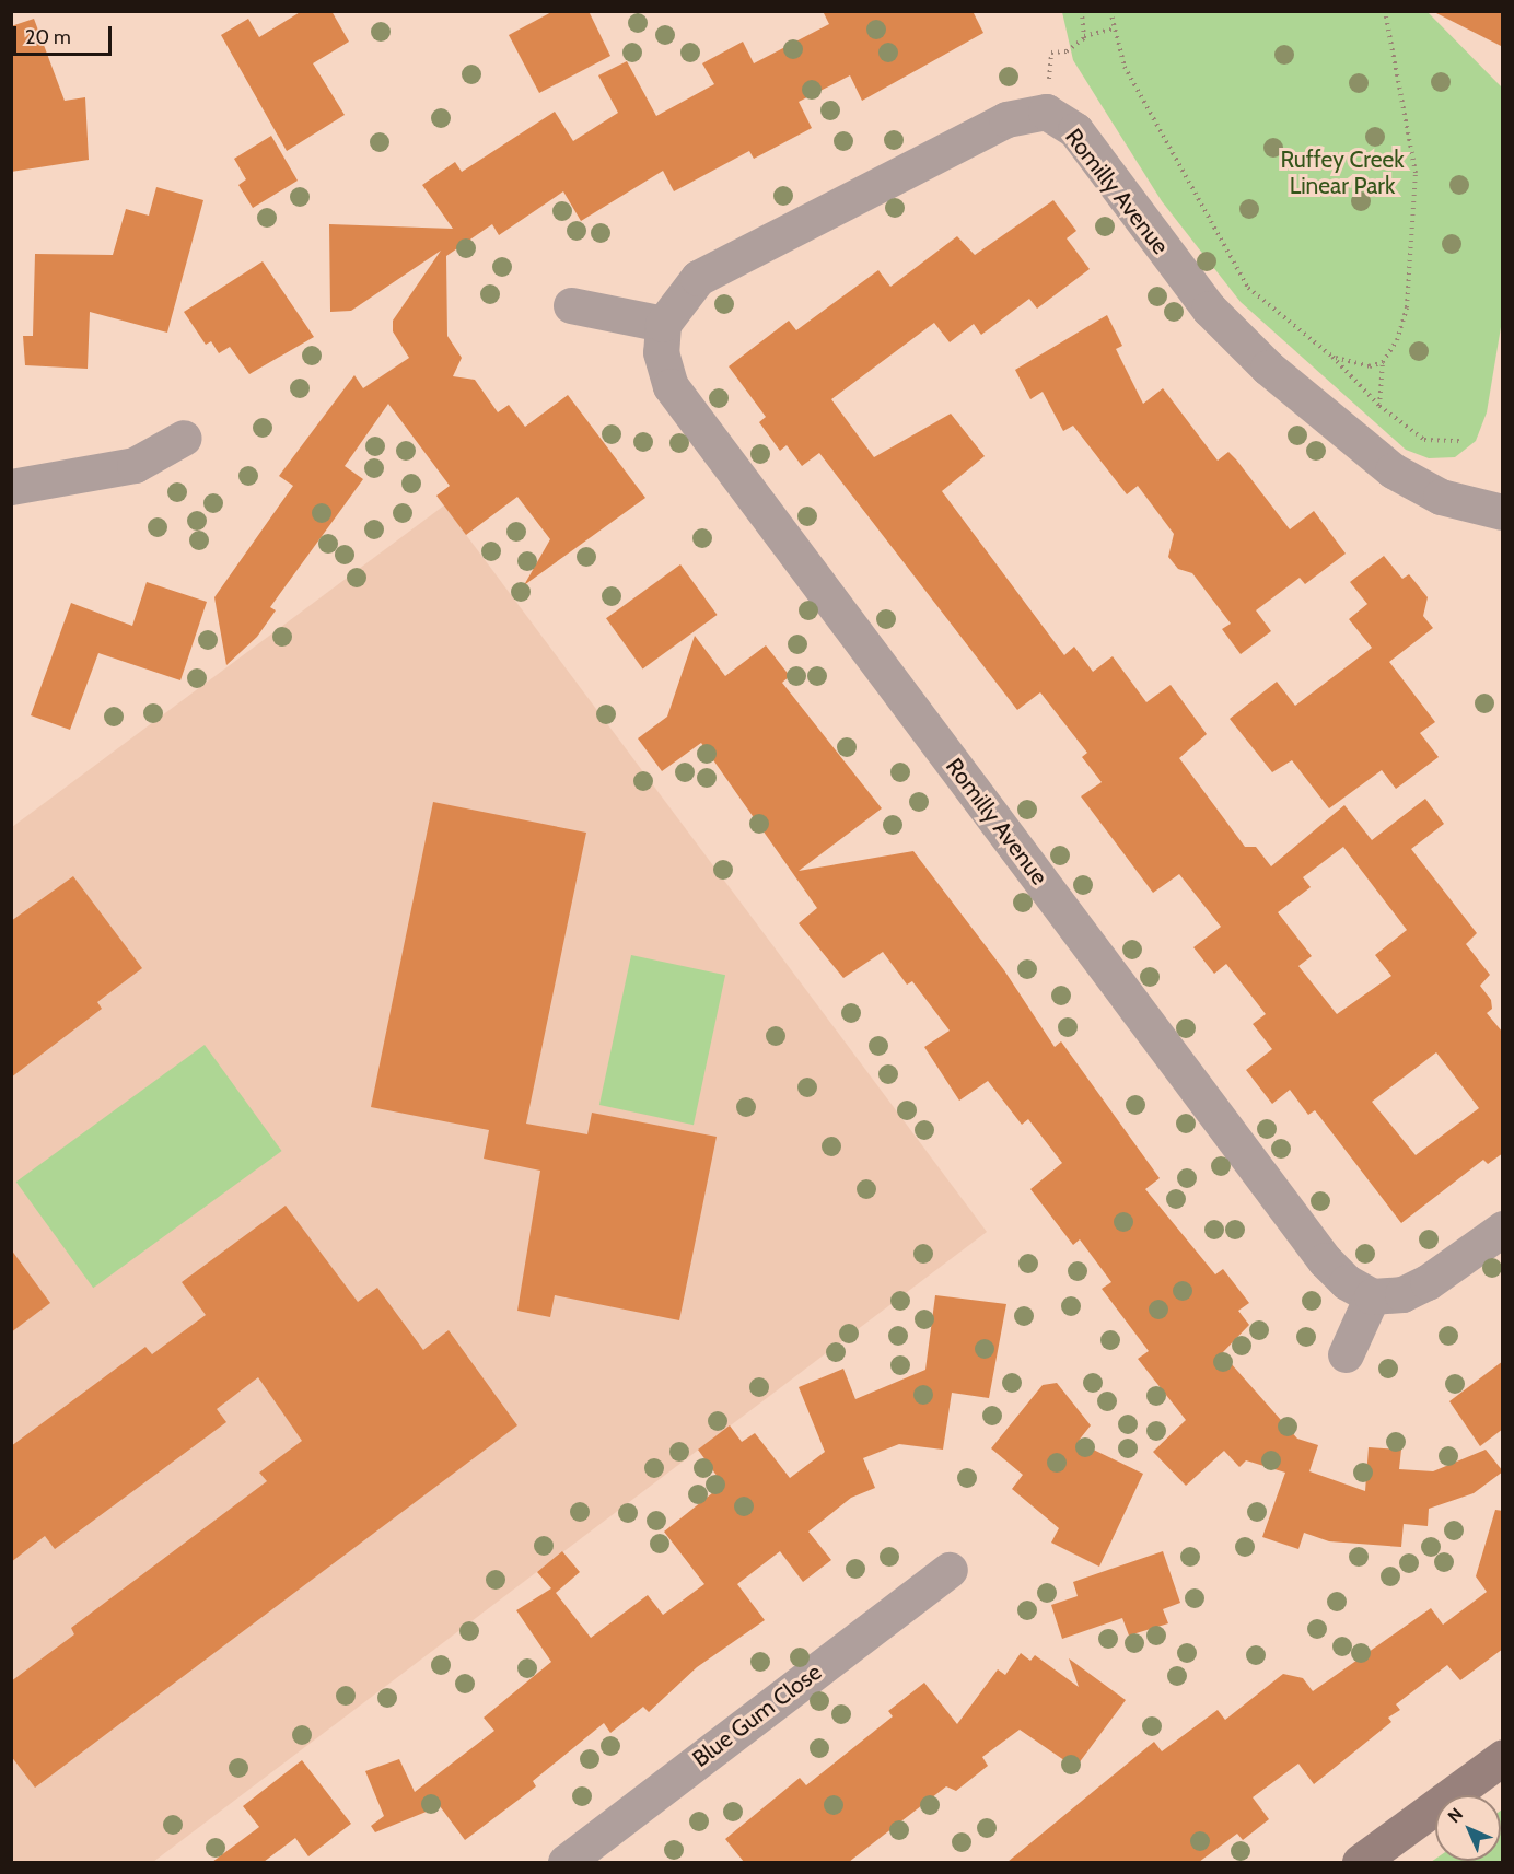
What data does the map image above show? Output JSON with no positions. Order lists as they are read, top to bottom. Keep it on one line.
{"streets":{"street":["Romilly Avenue","Blue Gum Close"]},"parks":["Ruffey Creek Linear Park"],"scale_bar":"20 m","north":"top left"}
